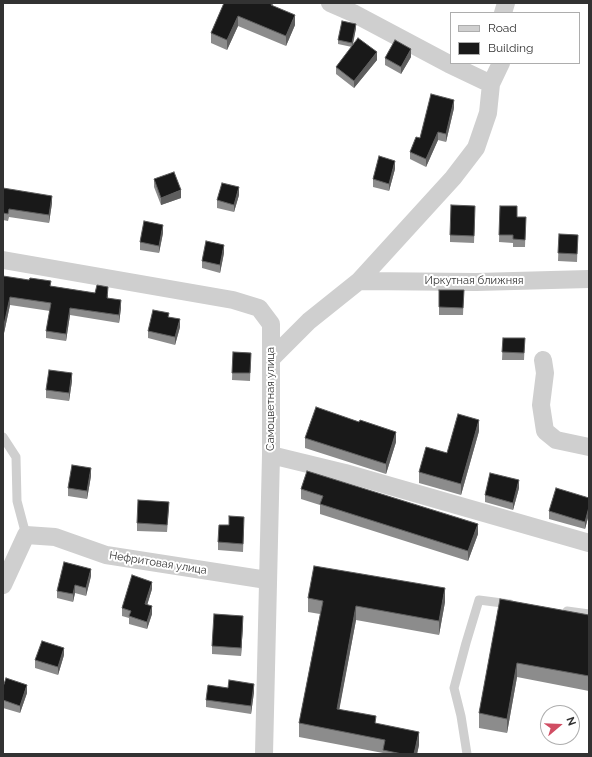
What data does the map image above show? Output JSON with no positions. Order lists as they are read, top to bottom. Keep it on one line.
{"streets":{"street":["Иркутная ближняя","Самоцветная улица","Нефритовая улица"]},"crossings":[["Самоцветная улица","Нефритовая улица"]],"legend":["Road","Building"],"north":"right"}
